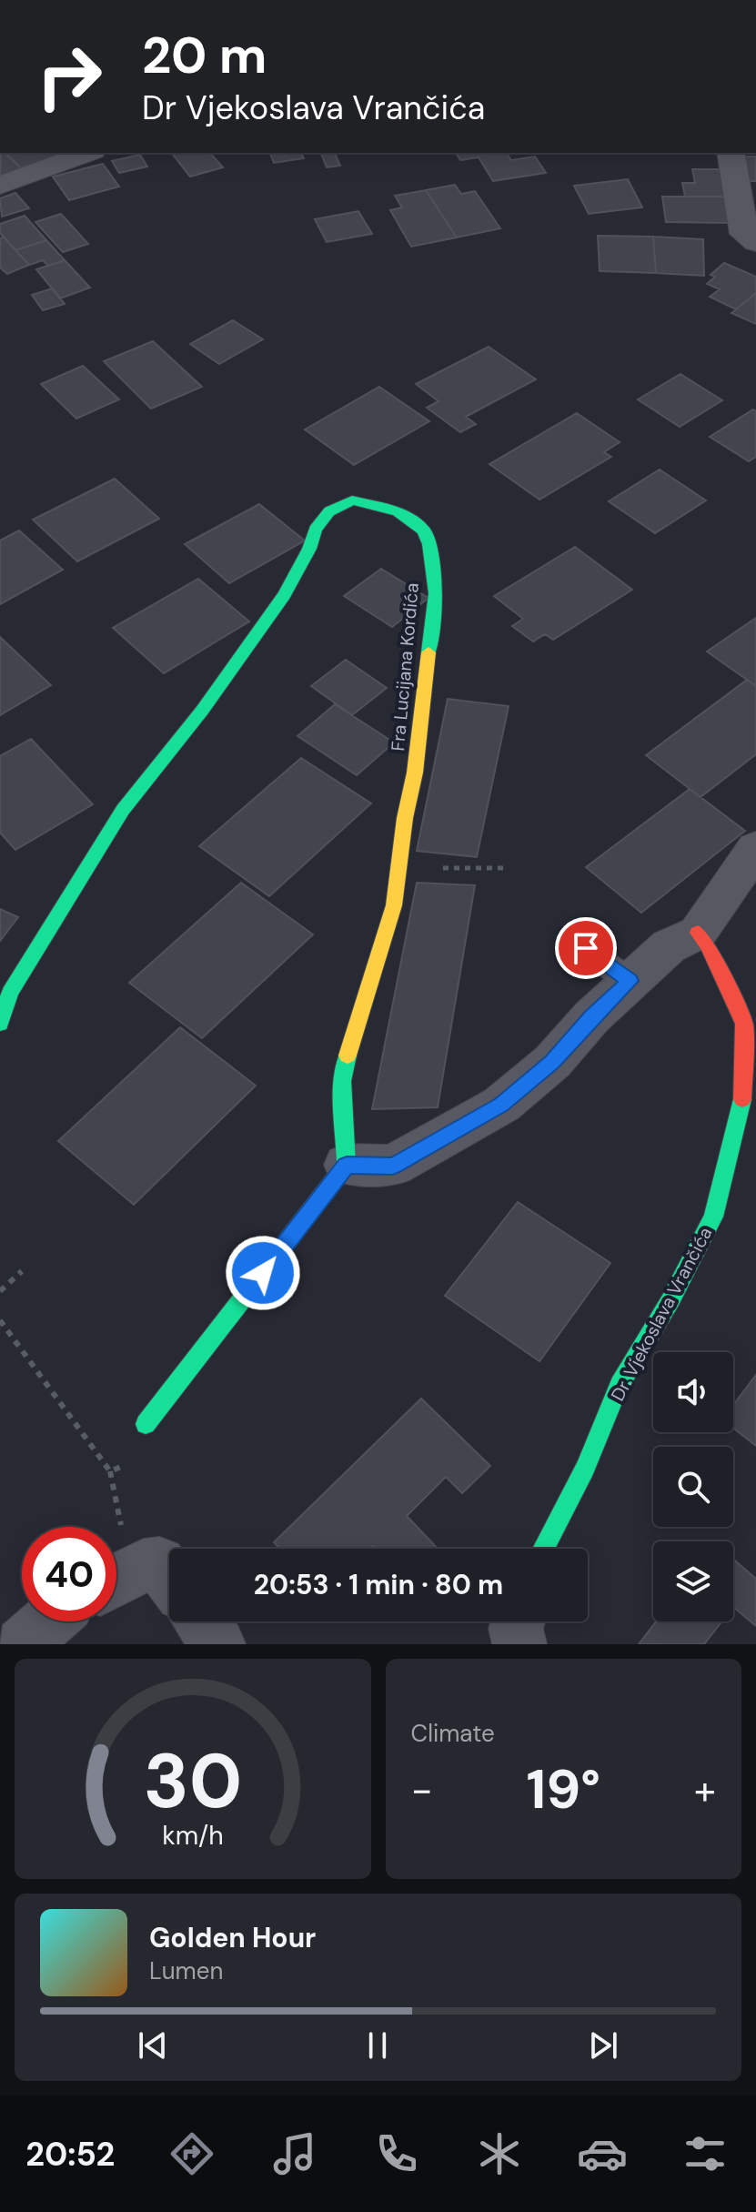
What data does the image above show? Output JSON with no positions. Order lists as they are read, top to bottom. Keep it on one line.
{"streets":{"street":["Fra Lucijana Kordića","Dr. Vjekoslava Vrančića"]},"page":{"turn":["20 m","Dr Vjekoslava Vrančića"],"limit":"40","trip":"20:53 · 1 min · 80 m","tile":"Climate","heat":["−","19°","+"],"song":["Golden Hour","Lumen"],"tabs":"20:52","gauge":["30","km/h"]}}
